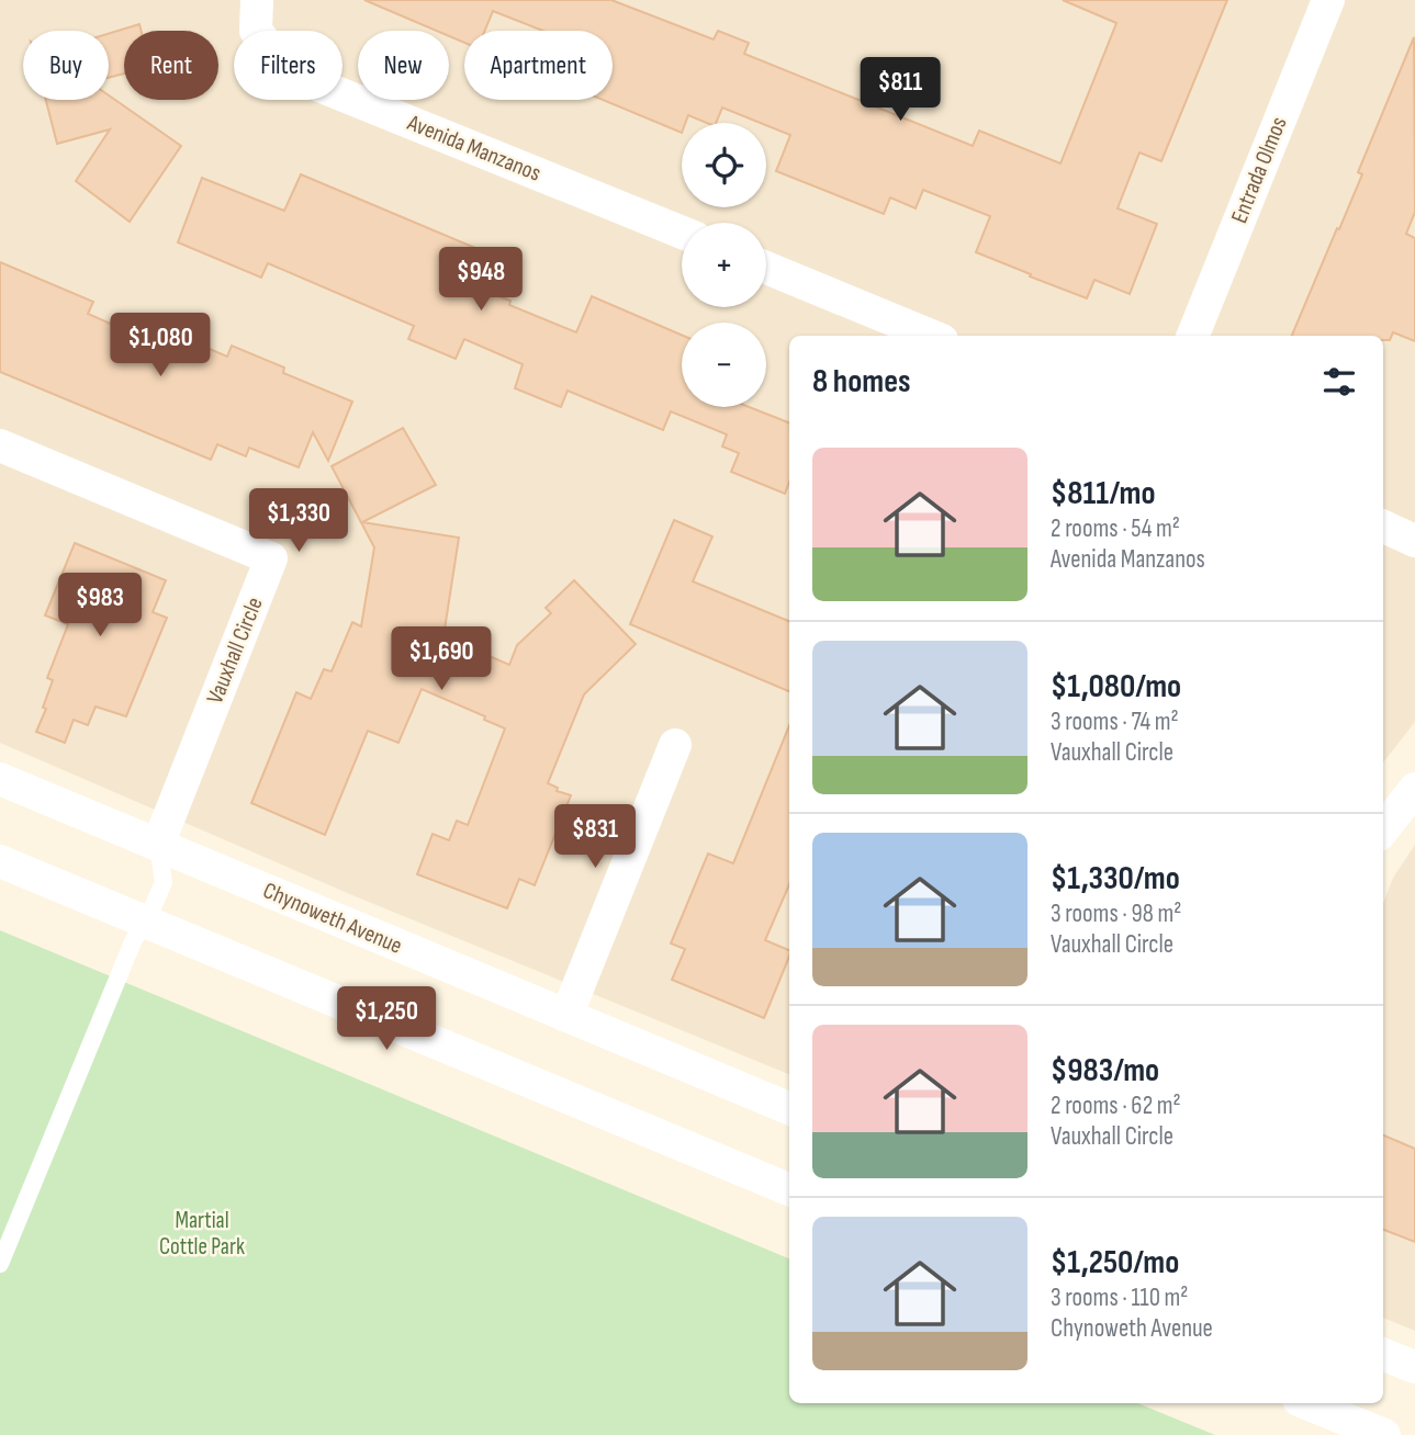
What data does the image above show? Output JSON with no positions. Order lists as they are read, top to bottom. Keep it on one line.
{"streets":{"street":["Avenida Manzanos","Entrada Olmos","Vauxhall Circle","Chynoweth Avenue"]},"crossings":[["Vauxhall Circle","Chynoweth Avenue"]],"parks":["Martial Cottle Park"],"page":{"chip":["Buy","Rent","Filters","New","Apartment"],"price":["$811","$948","$1,080","$1,330","$983","$1,690","$831","$1,250"],"map_buttons":["+","−"],"heading":"8 homes","list":[{"name":"$811/mo","note":"2 rooms · 54 m² · Avenida Manzanos"},{"name":"$1,080/mo","note":"3 rooms · 74 m² · Vauxhall Circle"},{"name":"$1,330/mo","note":"3 rooms · 98 m² · Vauxhall Circle"},{"name":"$983/mo","note":"2 rooms · 62 m² · Vauxhall Circle"},{"name":"$1,250/mo","note":"3 rooms · 110 m² · Chynoweth Avenue"}]}}
